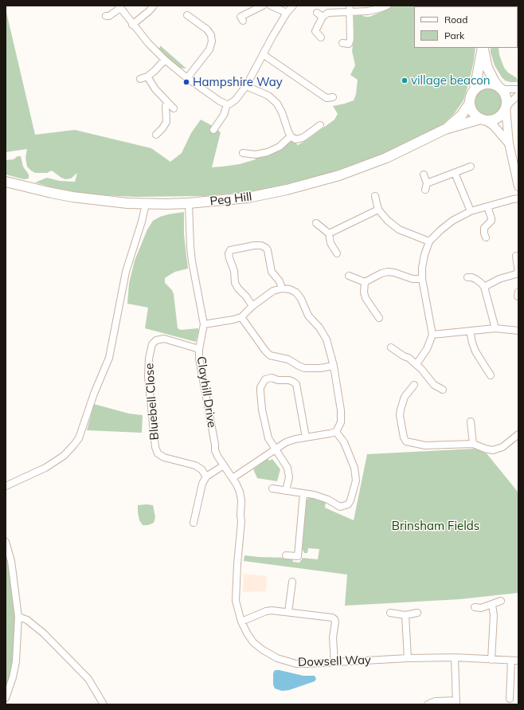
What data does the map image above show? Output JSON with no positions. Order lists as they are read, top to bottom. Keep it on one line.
{"streets":{"main road":["Peg Hill"],"street":["Clayhill Drive","Bluebell Close","Dowsell Way"]},"crossings":[["Peg Hill","Clayhill Drive"],["Clayhill Drive","Bluebell Close"],["Clayhill Drive","Dowsell Way"]],"parks":["Brinsham Fields"],"places":["village beacon","Hampshire Way"],"legend":["Road","Park"]}
